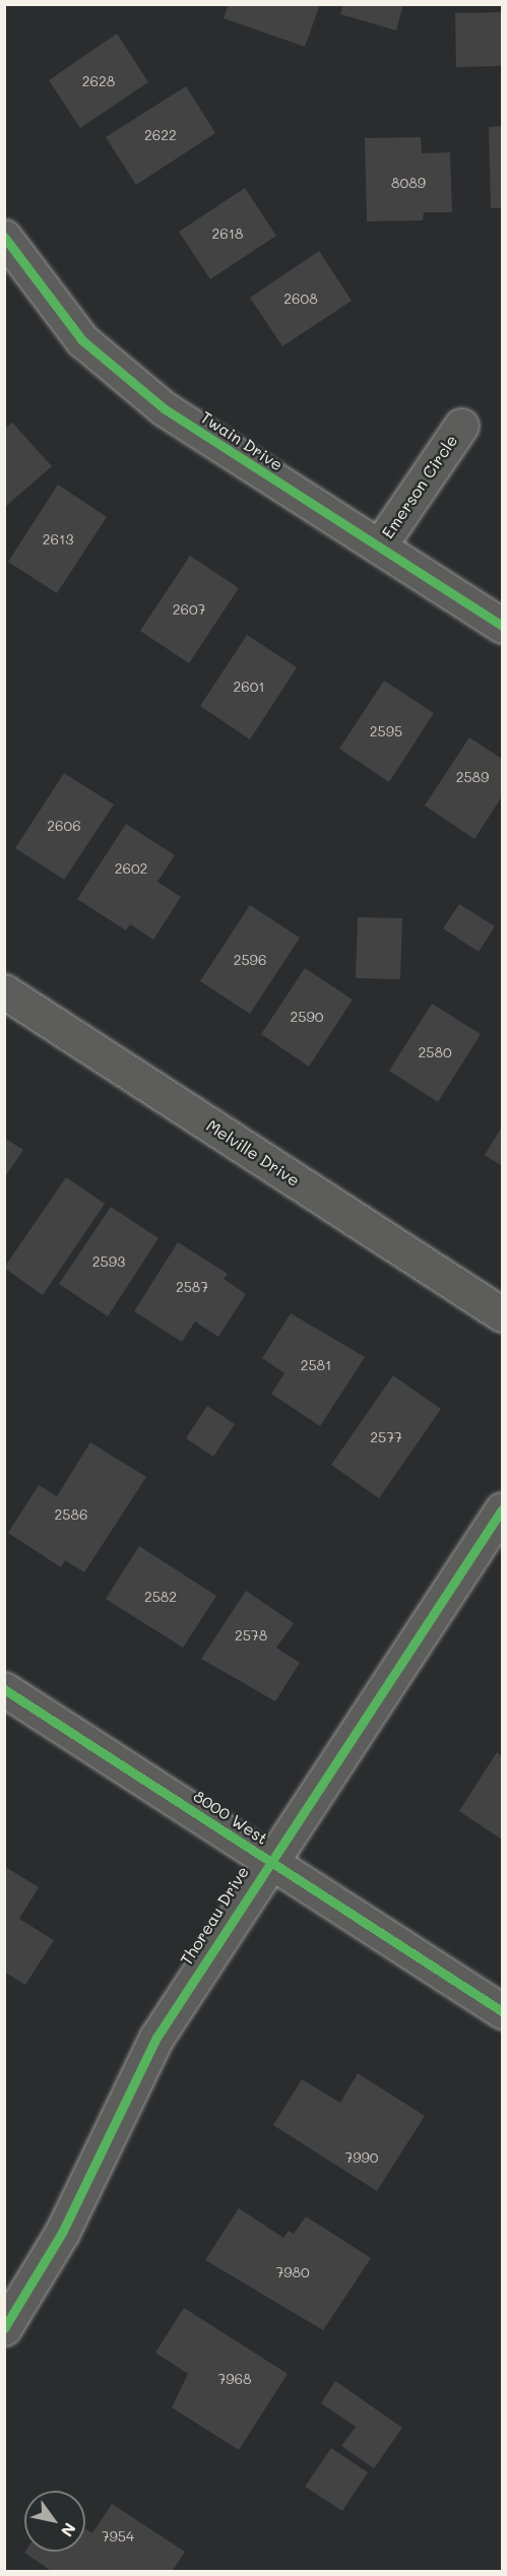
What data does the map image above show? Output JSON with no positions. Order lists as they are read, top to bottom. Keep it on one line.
{"streets":{"street":["Twain Drive","Emerson Circle","Melville Drive","8000 West","Thoreau Drive"]},"crossings":[["Twain Drive","Emerson Circle"],["8000 West","Thoreau Drive"]],"house_numbers":["2628","2622","8089","2618","2608","2613","2607","2601","2595","2589","2606","2602","2596","2590","2580","2593","2587","2581","2577","2586","2582","2578","7990","7980","7968","7954"],"north":"bottom right"}
